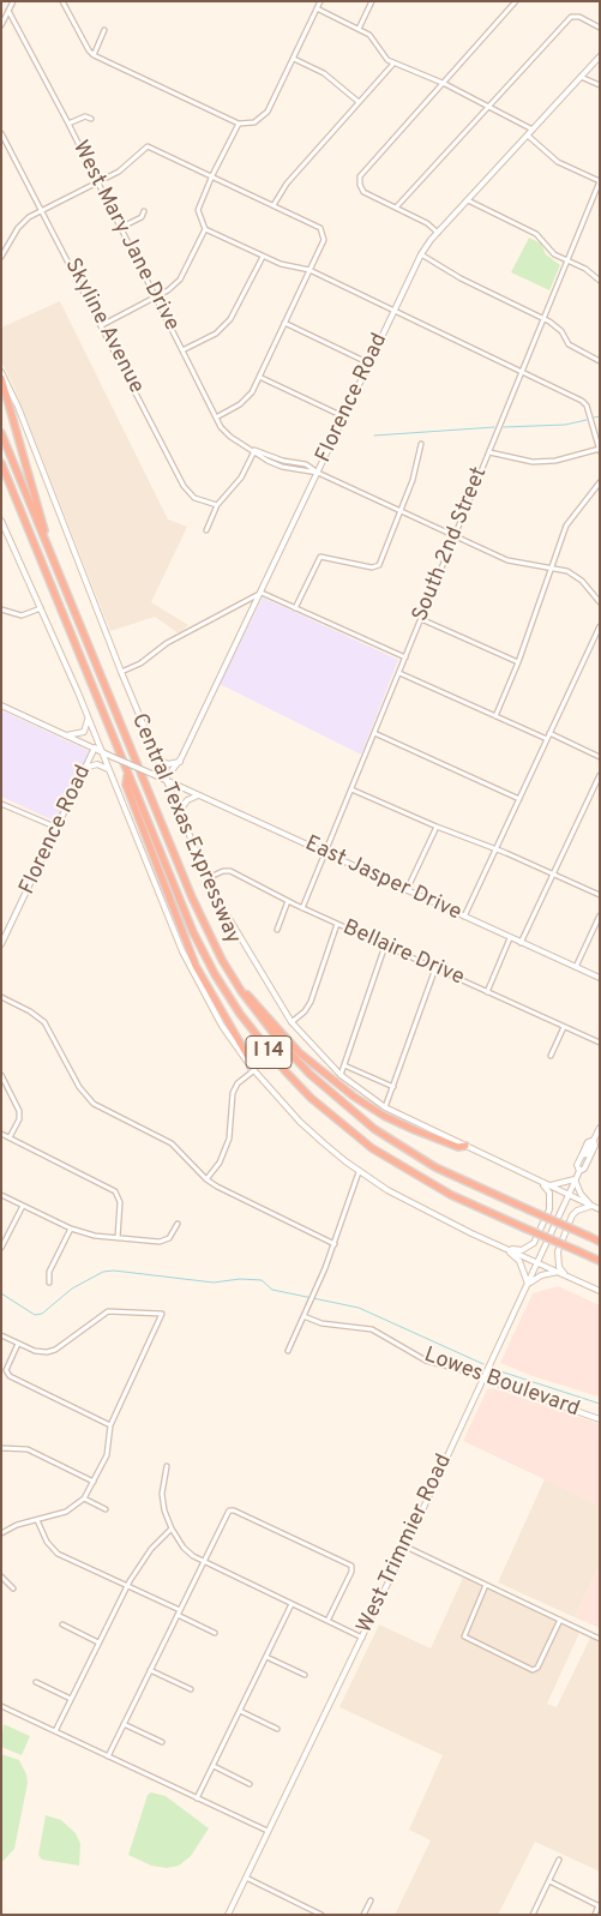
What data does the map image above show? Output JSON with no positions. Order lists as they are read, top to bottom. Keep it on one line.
{"streets":{"highway":["Central Texas Expressway","I 14"],"main road":["Florence Road","East Jasper Drive","Lowes Boulevard","West Trimmier Road"],"street":["West Mary Jane Drive","Skyline Avenue","South 2nd Street","Bellaire Drive"]},"crossings":[["West Mary Jane Drive","Florence Road"],["West Mary Jane Drive","South 2nd Street"],["Florence Road","East Jasper Drive"],["South 2nd Street","East Jasper Drive"],["South 2nd Street","Bellaire Drive"],["Lowes Boulevard","West Trimmier Road"]]}
